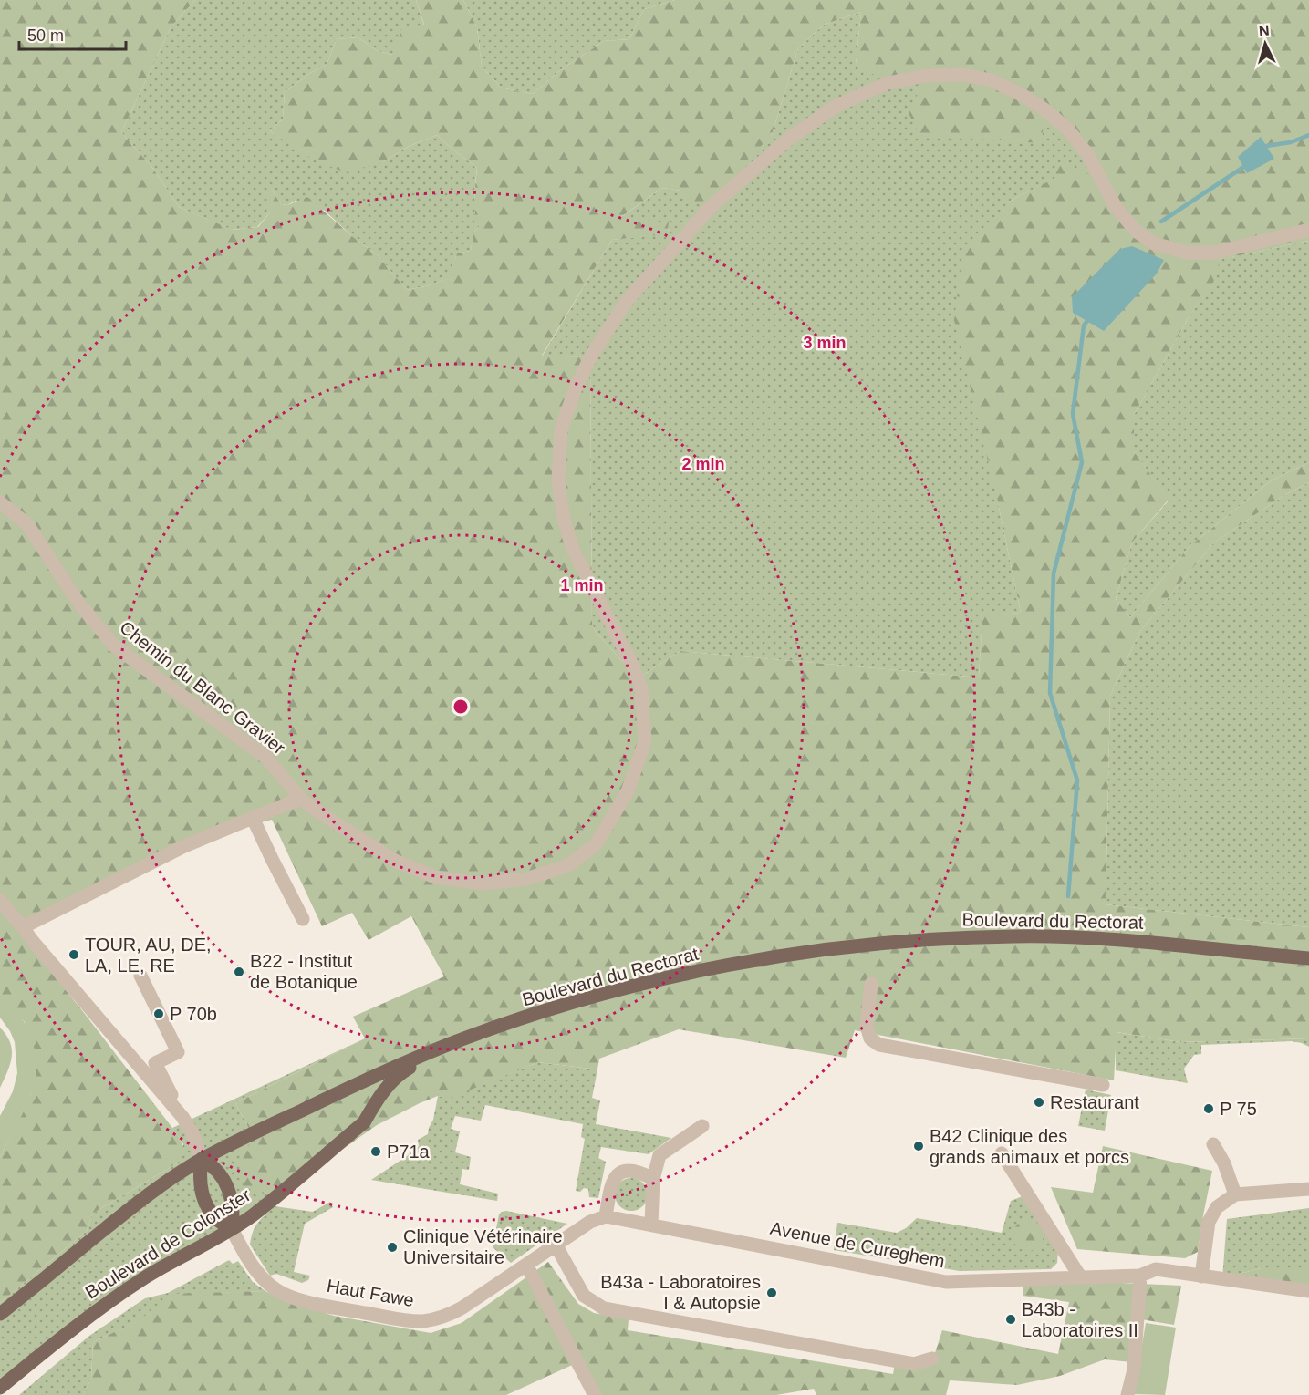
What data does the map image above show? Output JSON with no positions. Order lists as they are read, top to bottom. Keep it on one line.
{"streets":{"main road":["Boulevard du Rectorat","Boulevard de Colonster"],"street":["Chemin du Blanc Gravier","Avenue de Cureghem","Haut Fawe"]},"crossings":[["Boulevard du Rectorat","Boulevard de Colonster"],["Boulevard de Colonster","Haut Fawe"],["Avenue de Cureghem","Haut Fawe"]],"places":["TOUR, AU, DE, LA, LE, RE","B22 - Institut de Botanique","P 70b","Restaurant","P 75","B42 Clinique des grands animaux et porcs","P71a","Clinique Vétérinaire Universitaire","B43a - Laboratoires I & Autopsie","B43b - Laboratoires II"],"scale_bar":"50 m","north":"top","rings":["3 min","2 min","1 min"]}
